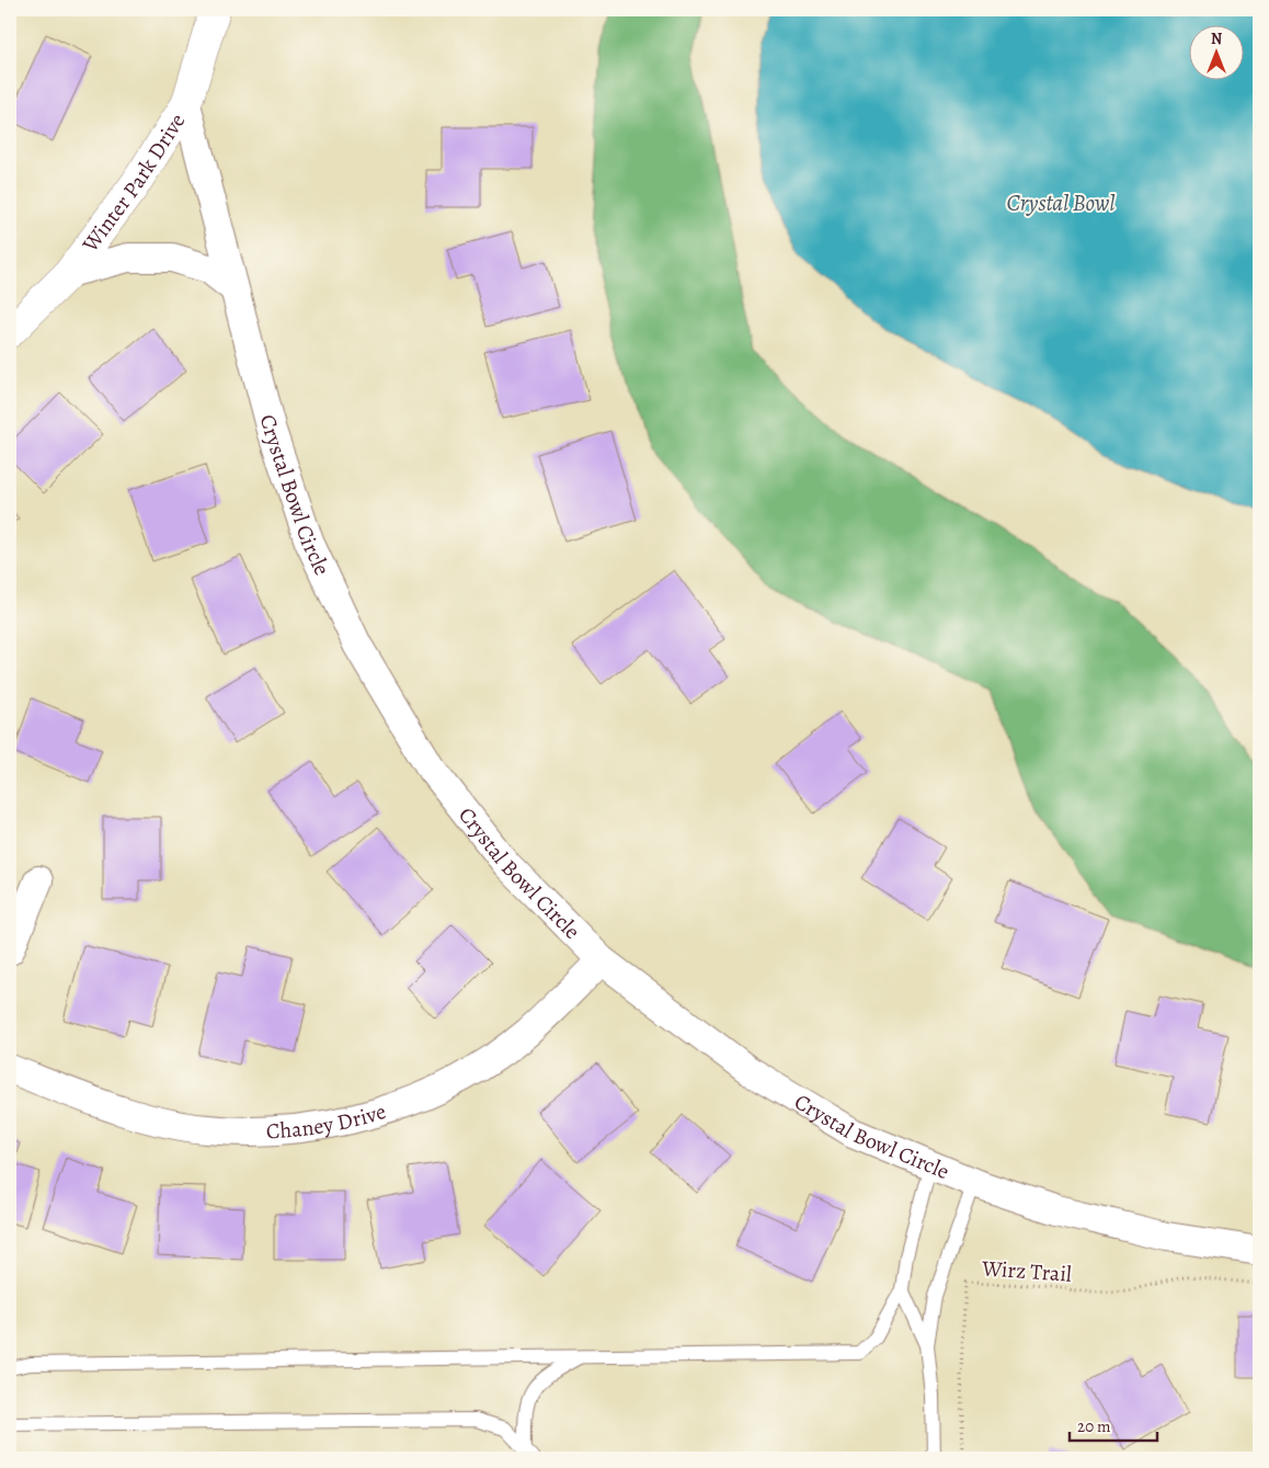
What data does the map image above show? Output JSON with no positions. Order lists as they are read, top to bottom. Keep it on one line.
{"streets":{"street":["Winter Park Drive","Crystal Bowl Circle","Chaney Drive"],"path":["Wirz Trail"]},"crossings":[["Winter Park Drive","Crystal Bowl Circle"],["Crystal Bowl Circle","Chaney Drive"]],"water":["Crystal Bowl"],"scale_bar":"20 m","north":"top"}
